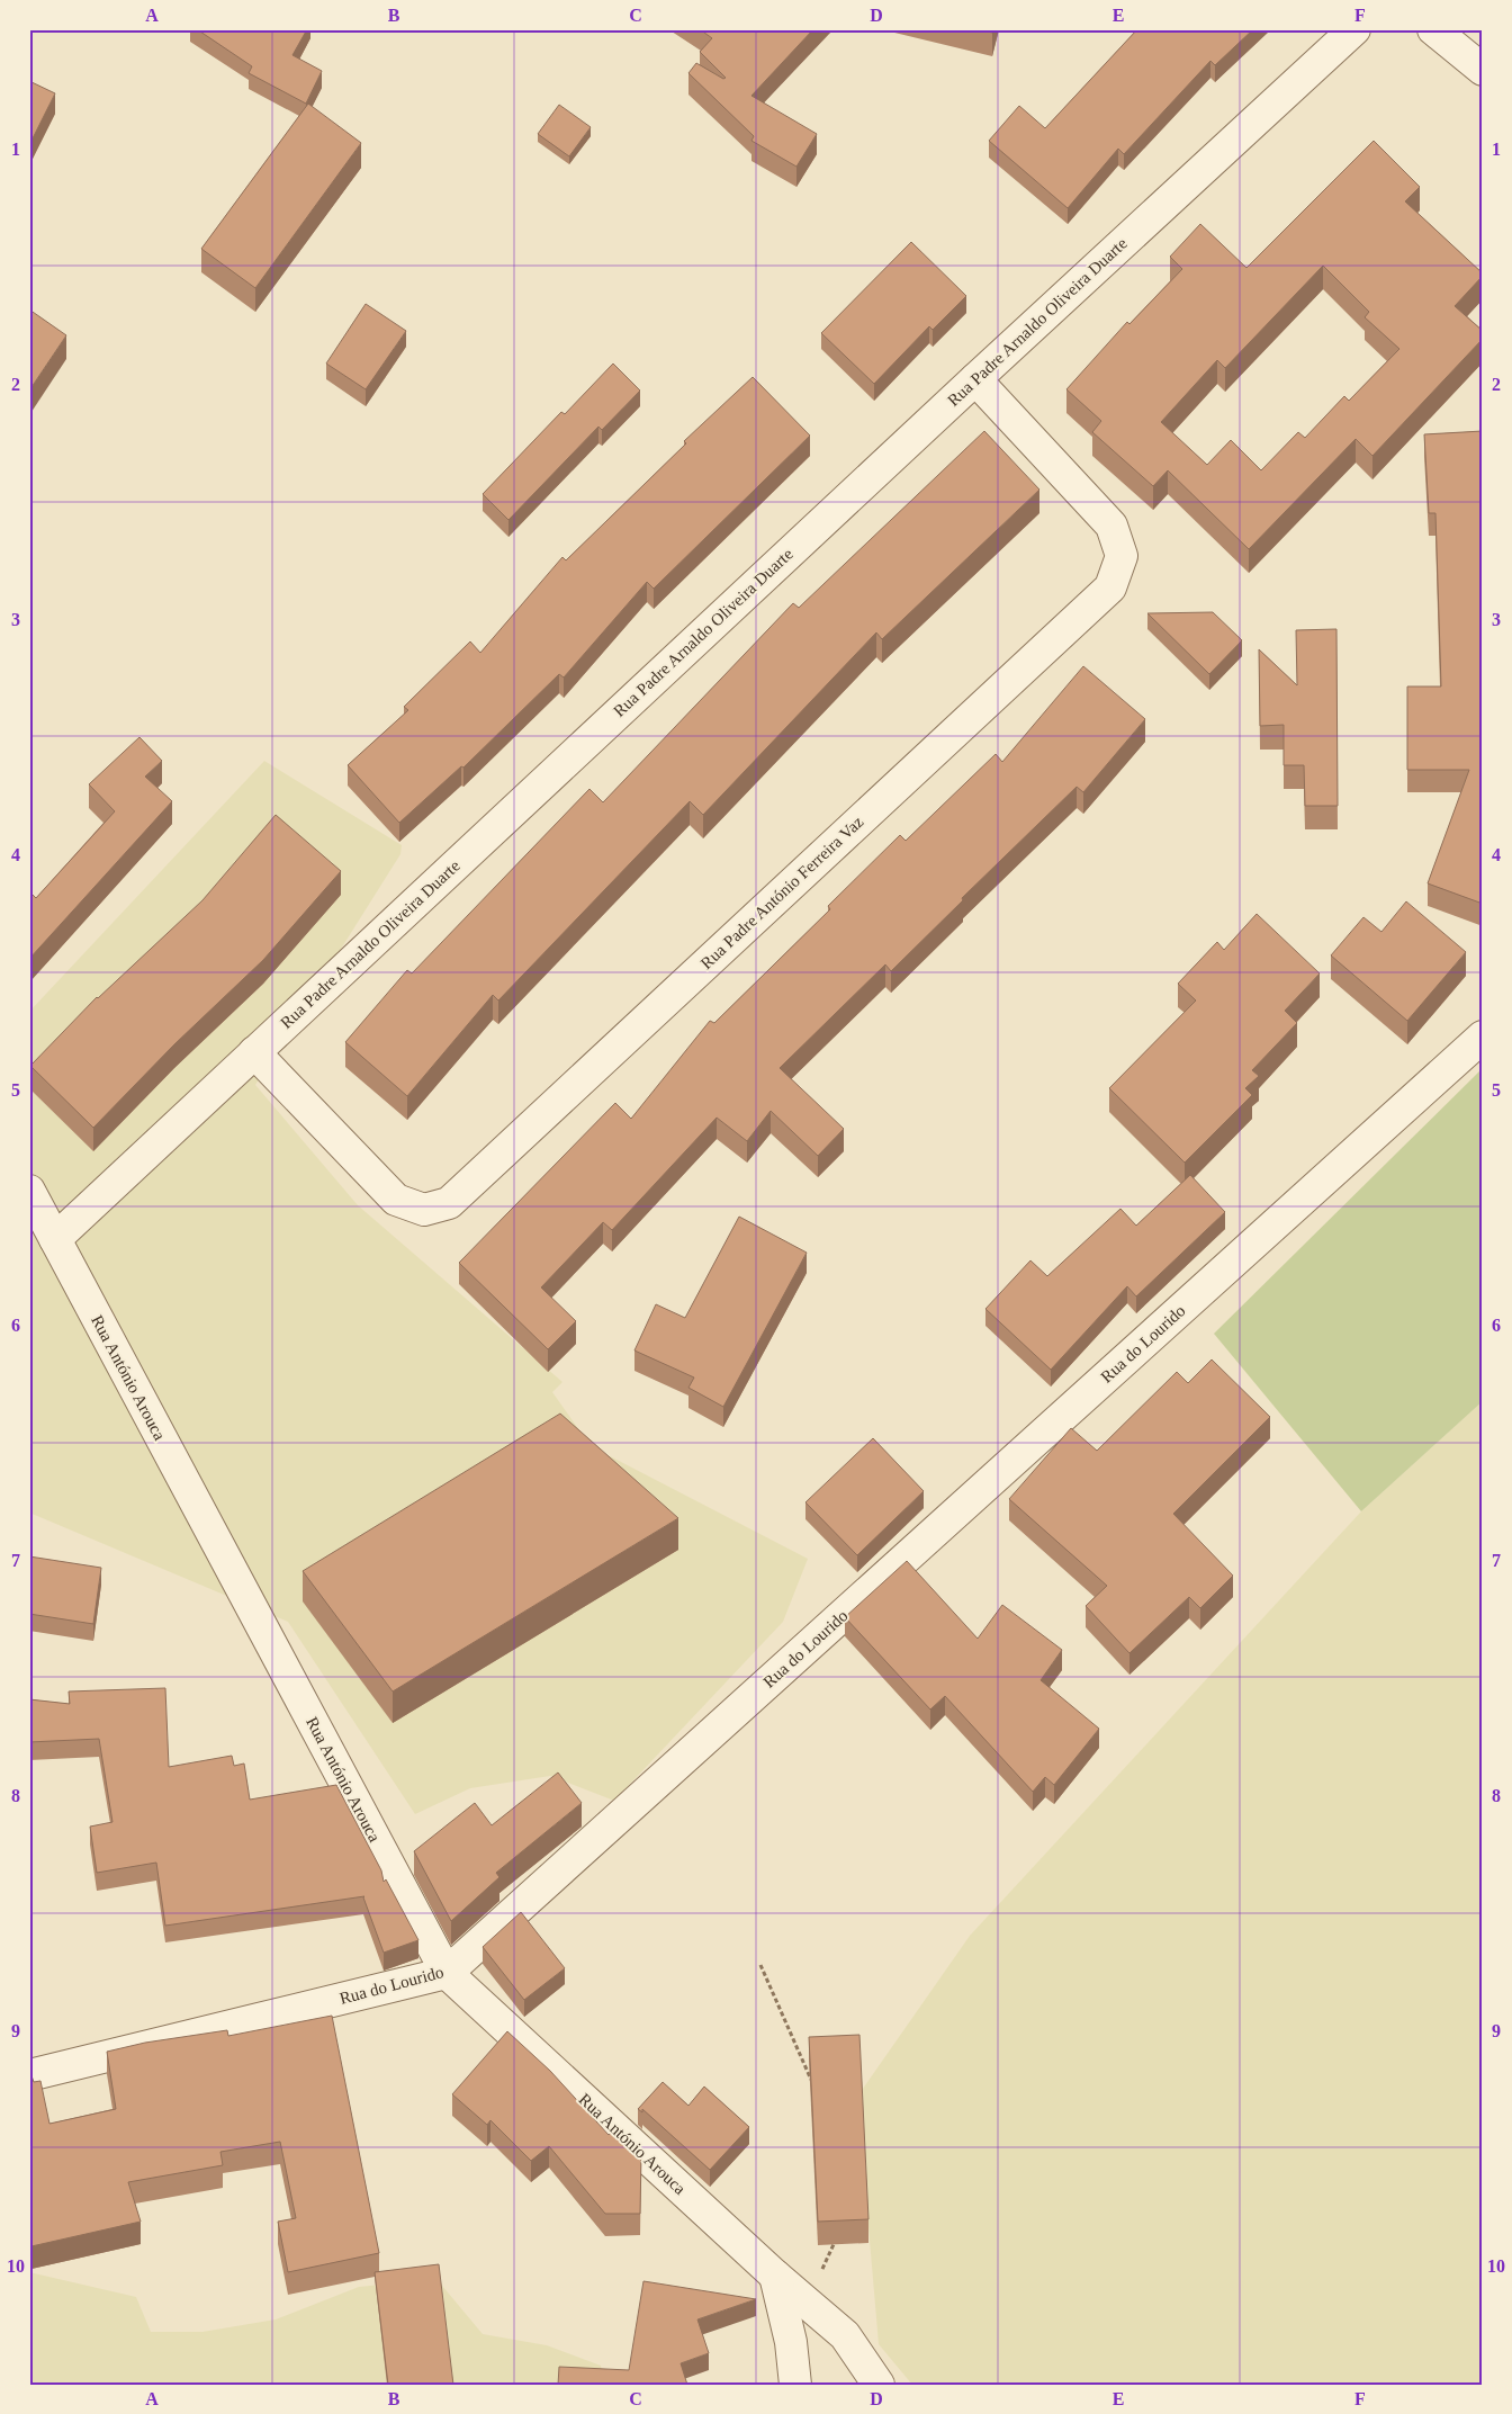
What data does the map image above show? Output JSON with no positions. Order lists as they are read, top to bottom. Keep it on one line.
{"streets":{"street":["Rua Padre Arnaldo Oliveira Duarte","Rua Padre António Ferreira Vaz","Rua do Lourido","Rua António Arouca"]},"crossings":[["Rua Padre Arnaldo Oliveira Duarte","Rua Padre António Ferreira Vaz"],["Rua Padre Arnaldo Oliveira Duarte","Rua António Arouca"],["Rua do Lourido","Rua António Arouca"]],"grid":{"columns":["A","B","C","D","E","F"],"rows":["1","2","3","4","5","6","7","8","9","10"]}}
